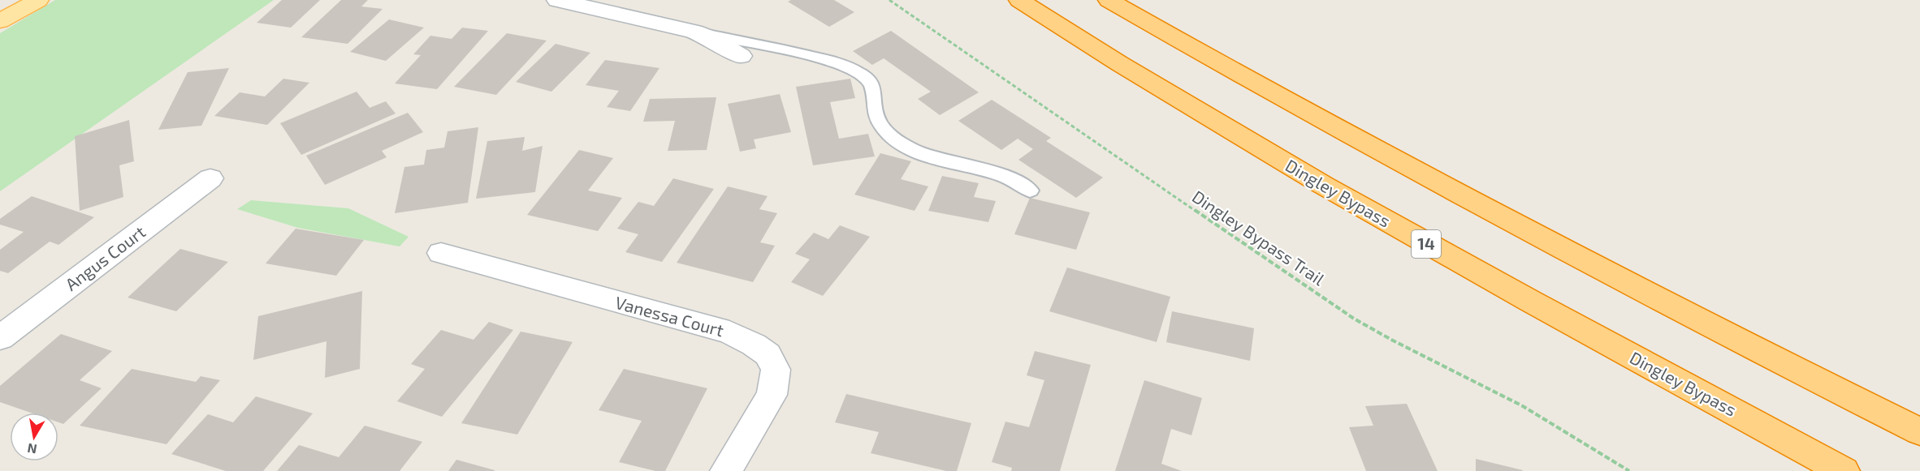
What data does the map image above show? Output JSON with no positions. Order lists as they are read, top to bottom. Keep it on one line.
{"streets":{"highway":["Dingley Bypass","14"],"street":["Angus Court","Vanessa Court"],"path":["Dingley Bypass Trail"]},"north":"bottom"}
